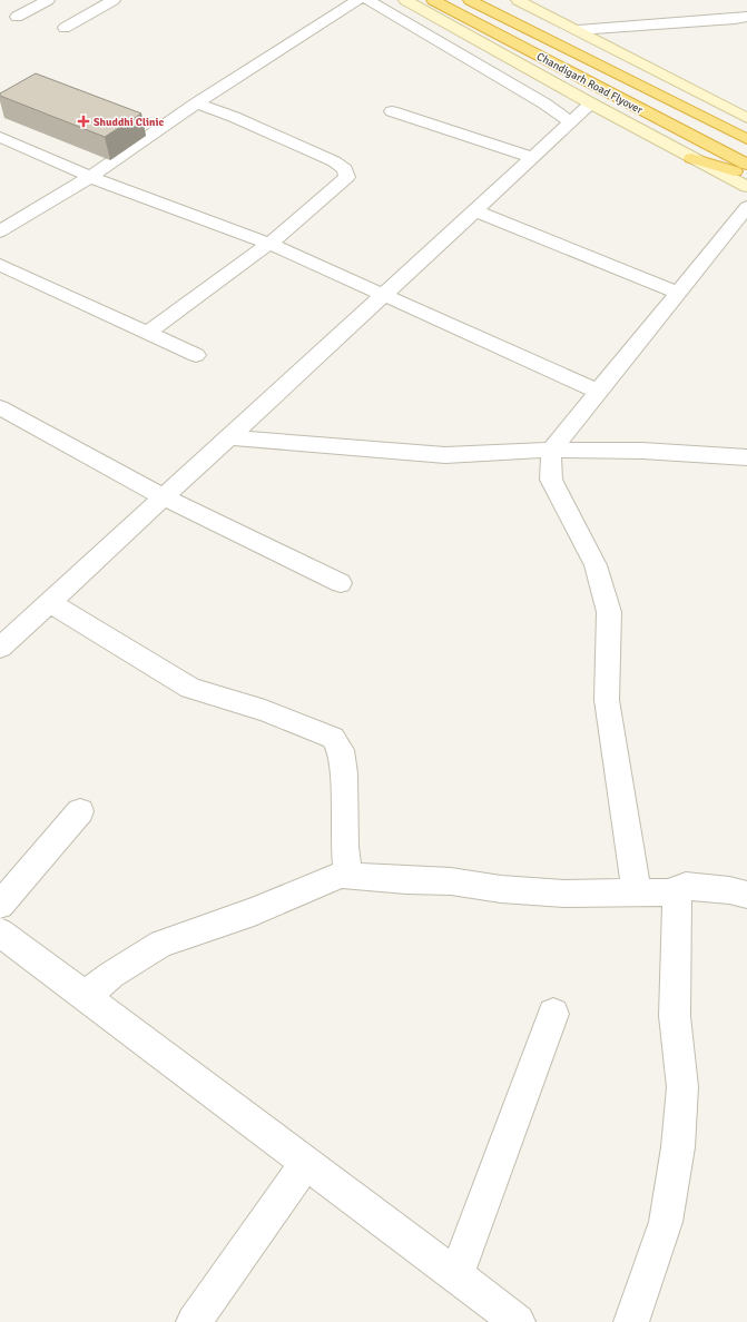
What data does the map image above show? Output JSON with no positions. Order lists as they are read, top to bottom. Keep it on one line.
{"streets":{"highway":["Chandigarh Road Flyover"]},"places":{"health":["Shuddhi Clinic"]}}
